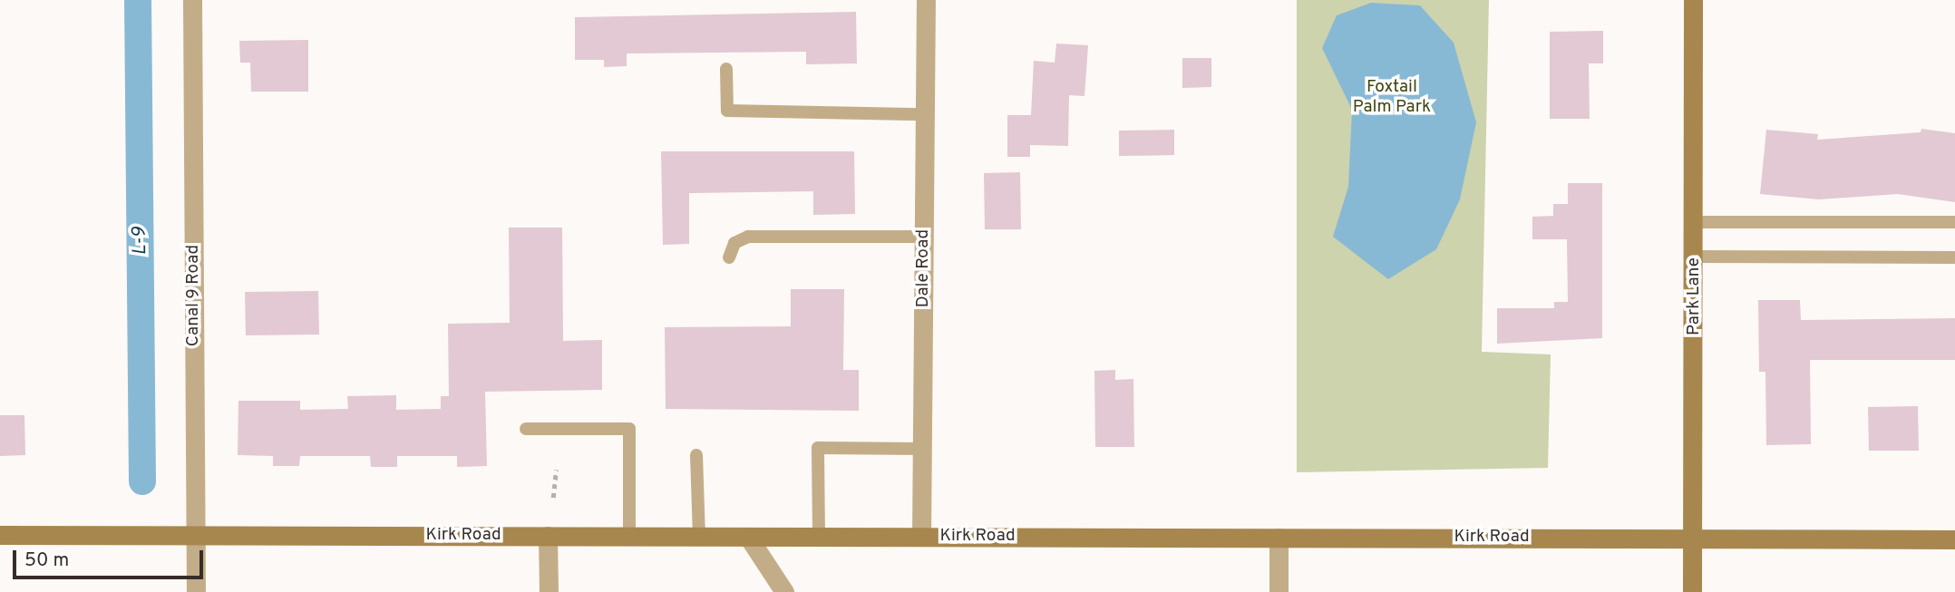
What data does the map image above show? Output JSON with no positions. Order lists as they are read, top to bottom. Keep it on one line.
{"streets":{"street":["Dale Road","Canal 9 Road","Park Lane","Kirk Road"]},"crossings":[["Dale Road","Kirk Road"],["Canal 9 Road","Kirk Road"],["Park Lane","Kirk Road"]],"water":["L-9"],"parks":["Foxtail Palm Park"],"scale_bar":"50 m"}
